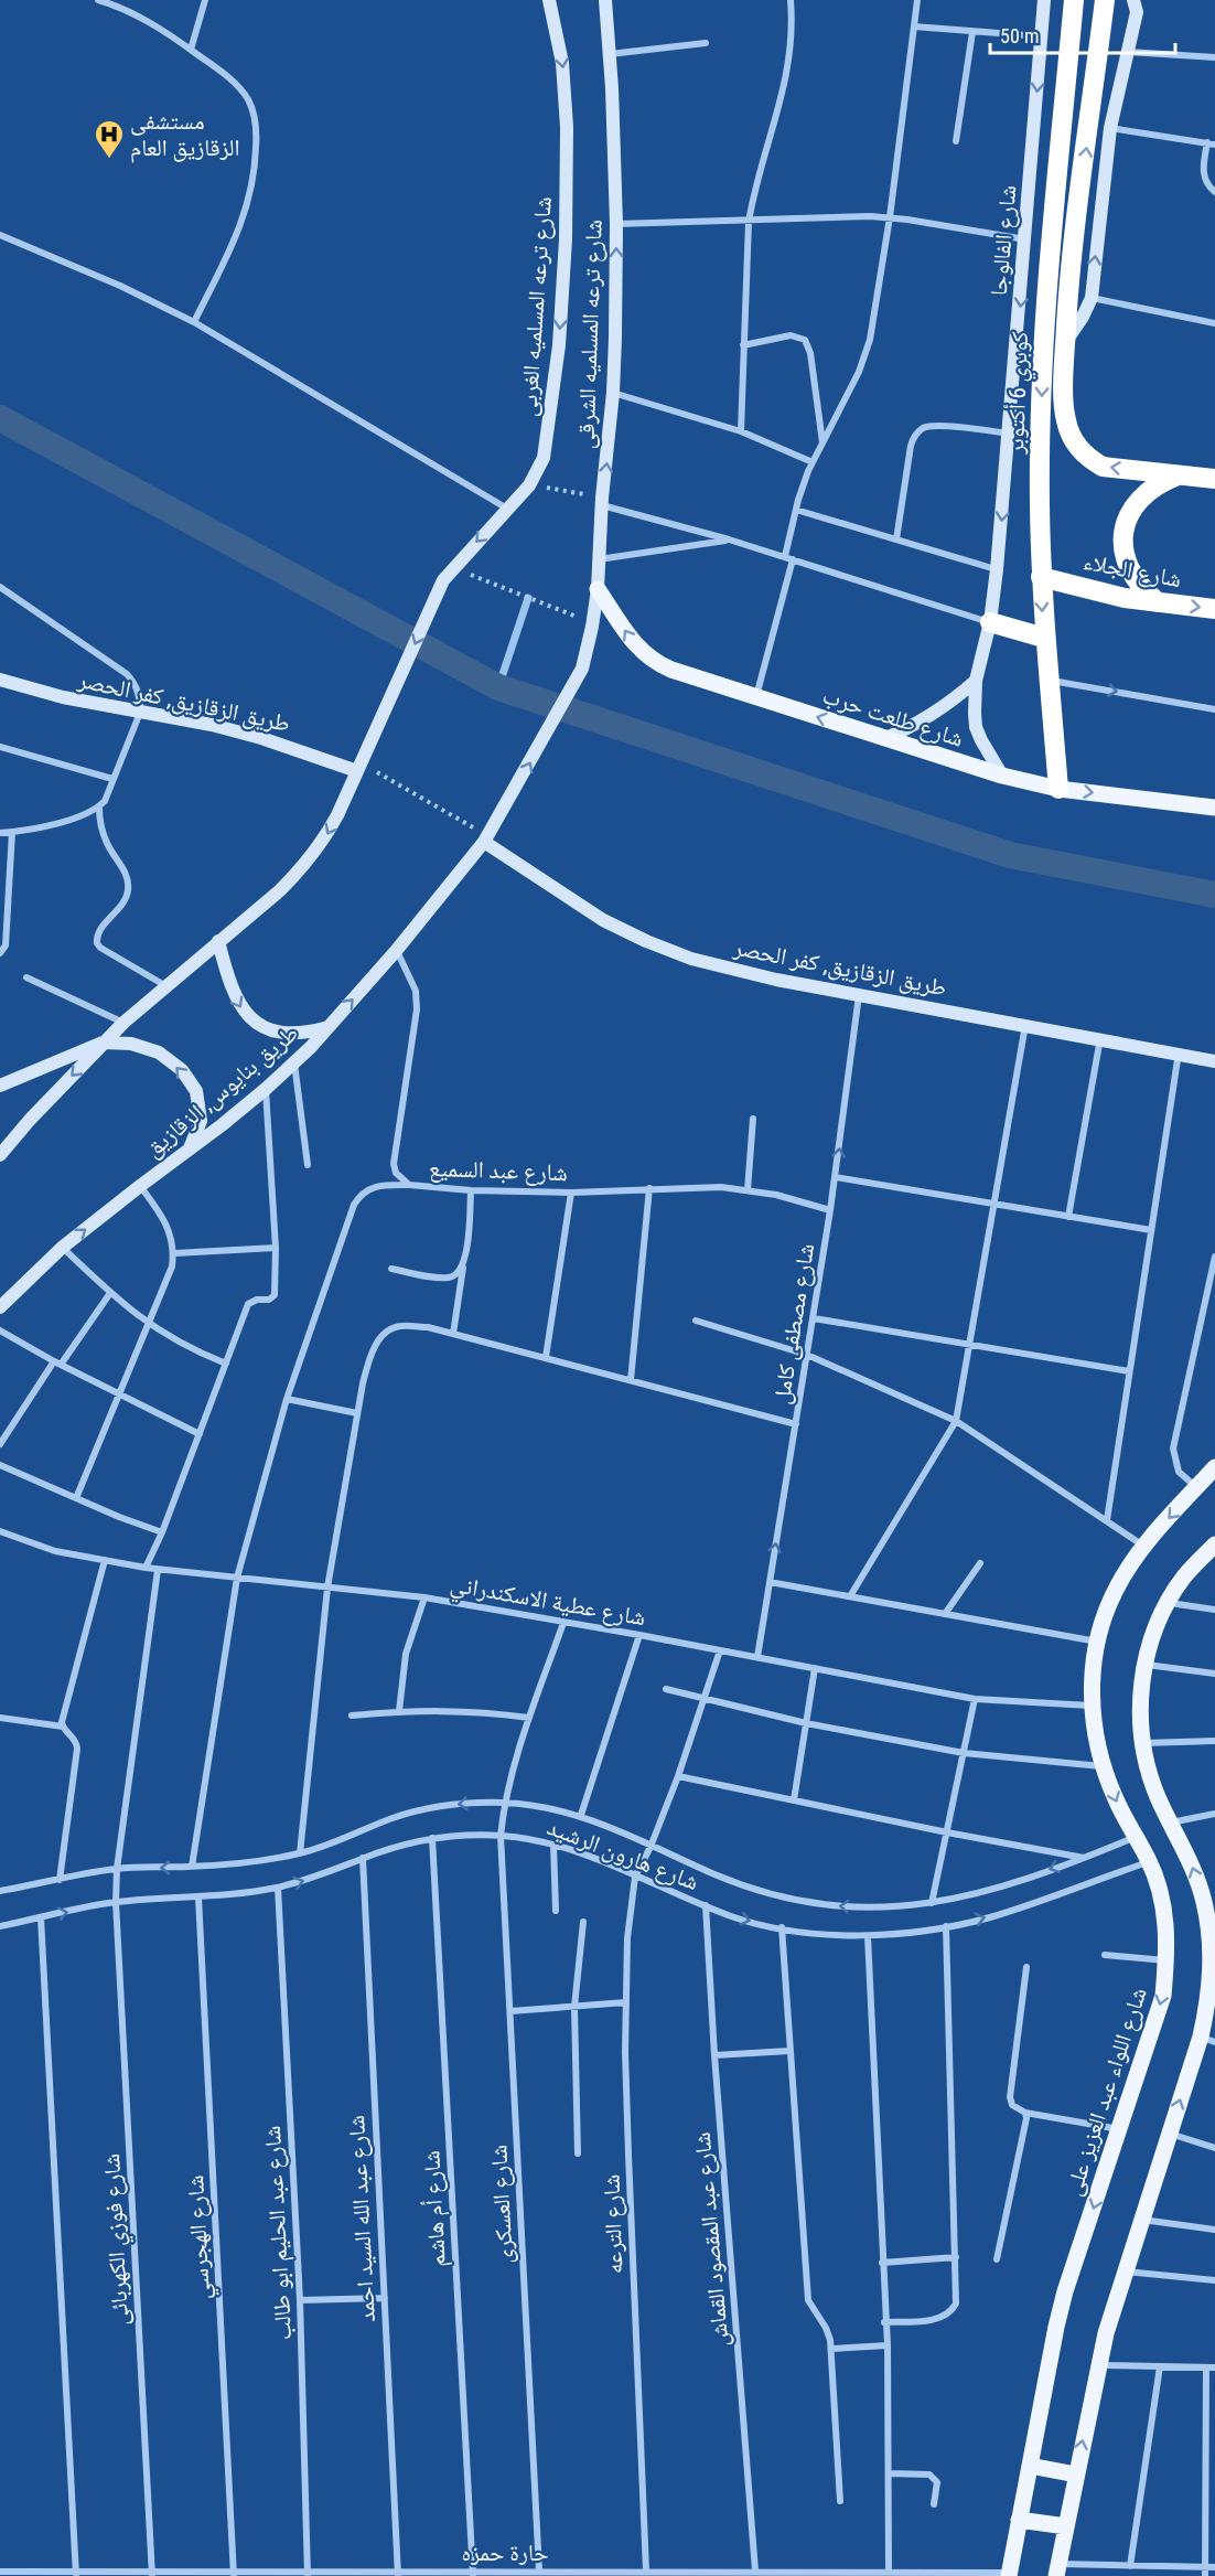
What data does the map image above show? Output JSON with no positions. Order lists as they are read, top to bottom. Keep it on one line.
{"streets":{"highway":["كوبري 6 أكتوبر","شارع الجلاء"],"main road":["شارع طلعت حرب","شارع اللواء عبد العزيز على"],"street":["شارع الفالوجا","شارع ترعه المسلميه الغربى","شارع ترعه المسلميه الشرقى","طريق الزقازيق, كفر الحصر","طريق بنايوس, الزقازيق","شارع عبد السميع","شارع مصطفى كامل","شارع عطية الاسكندراني","شارع هارون الرشيد","شارع العسكرى","شارع أم هاشم","شارع عبد الله السيد احمد","شارع الترعه","شارع عبد الحليم ابو طالب","شارع الهجرسي","شارع فوزي الكهربائى","شارع عبد المقصود القماش","حارة حمزه"]},"crossings":[["شارع الفالوجا","شارع طلعت حرب"],["شارع ترعه المسلميه الغربى","طريق الزقازيق, كفر الحصر"],["شارع ترعه المسلميه الشرقى","شارع طلعت حرب"],["شارع ترعه المسلميه الشرقى","طريق بنايوس, الزقازيق"],["كوبري 6 أكتوبر","شارع الجلاء"],["كوبري 6 أكتوبر","شارع طلعت حرب"],["طريق الزقازيق, كفر الحصر","طريق بنايوس, الزقازيق"],["طريق الزقازيق, كفر الحصر","شارع مصطفى كامل"],["طريق بنايوس, الزقازيق","شارع عبد السميع"],["شارع عبد السميع","شارع مصطفى كامل"],["شارع مصطفى كامل","شارع عطية الاسكندراني"],["شارع عطية الاسكندراني","شارع اللواء عبد العزيز على"],["شارع عطية الاسكندراني","شارع العسكرى"],["شارع عطية الاسكندراني","شارع فوزي الكهربائى"],["شارع هارون الرشيد","شارع اللواء عبد العزيز على"],["شارع هارون الرشيد","شارع العسكرى"],["شارع هارون الرشيد","شارع أم هاشم"],["شارع هارون الرشيد","شارع عبد الله السيد احمد"],["شارع هارون الرشيد","شارع الترعه"],["شارع هارون الرشيد","شارع عبد الحليم ابو طالب"],["شارع هارون الرشيد","شارع الهجرسي"],["شارع هارون الرشيد","شارع فوزي الكهربائى"],["شارع هارون الرشيد","شارع عبد المقصود القماش"],["شارع اللواء عبد العزيز على","حارة حمزه"],["شارع العسكرى","حارة حمزه"],["شارع أم هاشم","حارة حمزه"],["شارع عبد الله السيد احمد","حارة حمزه"],["شارع الترعه","حارة حمزه"],["شارع عبد الحليم ابو طالب","حارة حمزه"],["شارع الهجرسي","حارة حمزه"],["شارع فوزي الكهربائى","حارة حمزه"],["شارع عبد المقصود القماش","حارة حمزه"]],"one_way":["شارع ترعه المسلميه الغربى","شارع ترعه المسلميه الشرقى","شارع مصطفى كامل"],"places":{"hospital":["مستشفى الزقازيق العام"]},"scale_bar":"50 m"}
